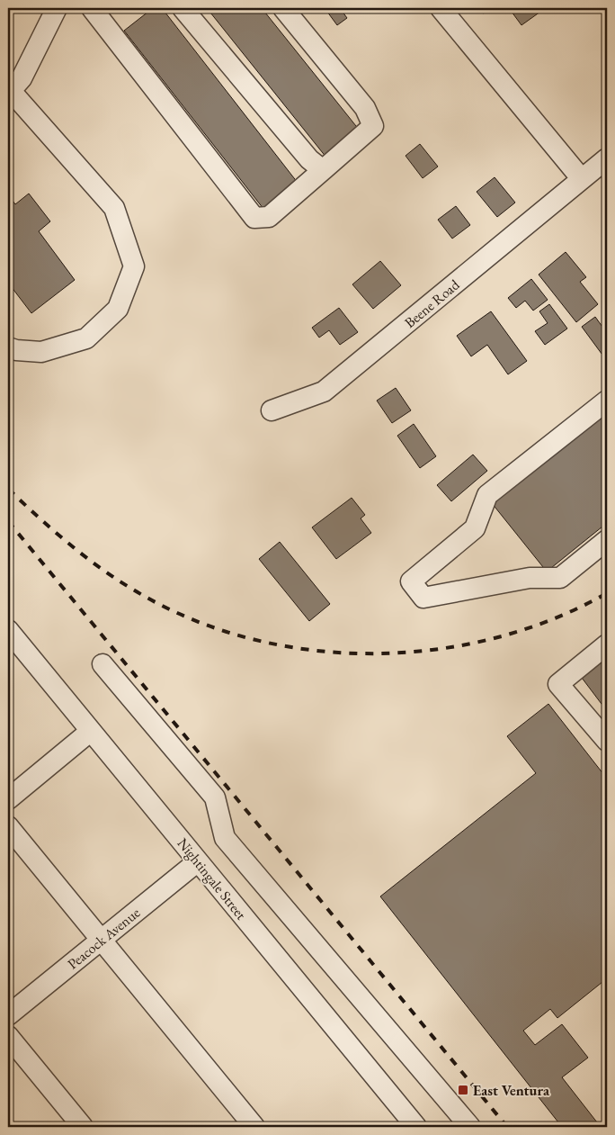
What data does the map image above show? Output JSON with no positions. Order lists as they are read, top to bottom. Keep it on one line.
{"streets":{"street":["Beene Road","Nightingale Street","Peacock Avenue"]},"crossings":[["Nightingale Street","Peacock Avenue"]],"places":{"transit":["East Ventura"]}}
